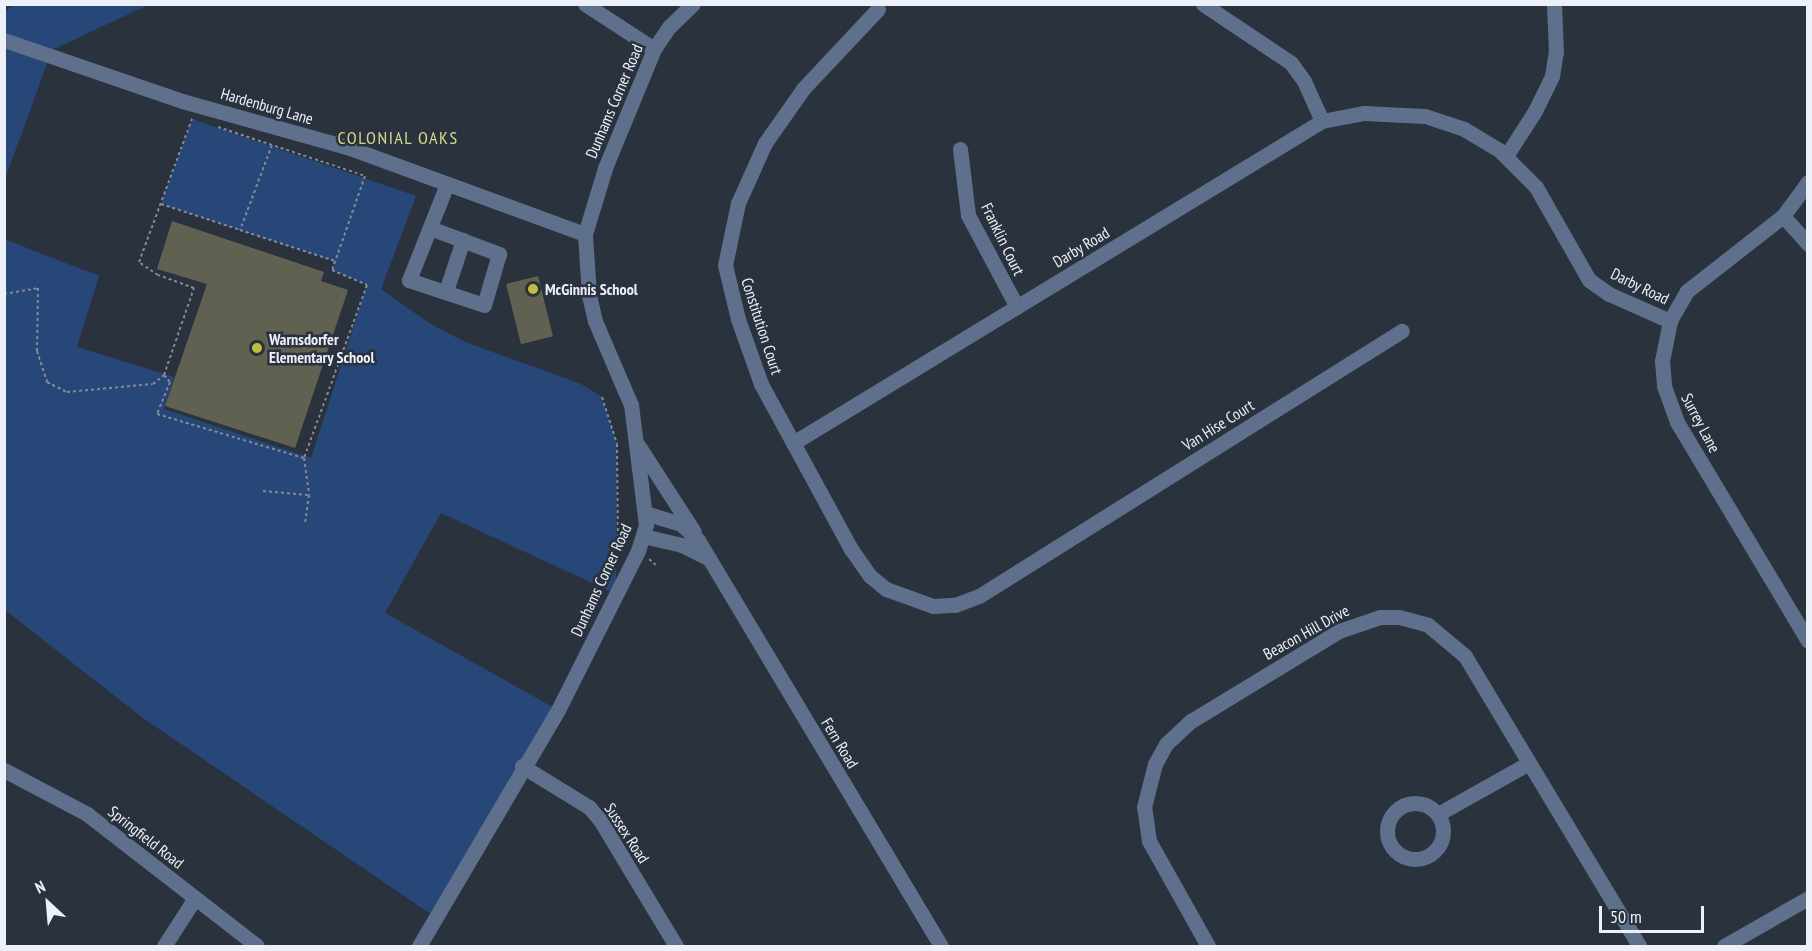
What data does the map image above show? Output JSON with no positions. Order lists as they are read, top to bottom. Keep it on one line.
{"streets":{"street":["Dunhams Corner Road","Hardenburg Lane","Franklin Court","Darby Road","Constitution Court","Surrey Lane","Van Hise Court","Beacon Hill Drive","Fern Road","Sussex Road","Springfield Road"]},"crossings":[["Dunhams Corner Road","Hardenburg Lane"],["Dunhams Corner Road","Fern Road"],["Dunhams Corner Road","Sussex Road"],["Franklin Court","Darby Road"],["Darby Road","Constitution Court"],["Darby Road","Surrey Lane"],["Darby Road","Van Hise Court"],["Constitution Court","Van Hise Court"]],"districts":["COLONIAL OAKS"],"places":["McGinnis School","Warnsdorfer Elementary School"],"scale_bar":"50 m","north":"top left"}
